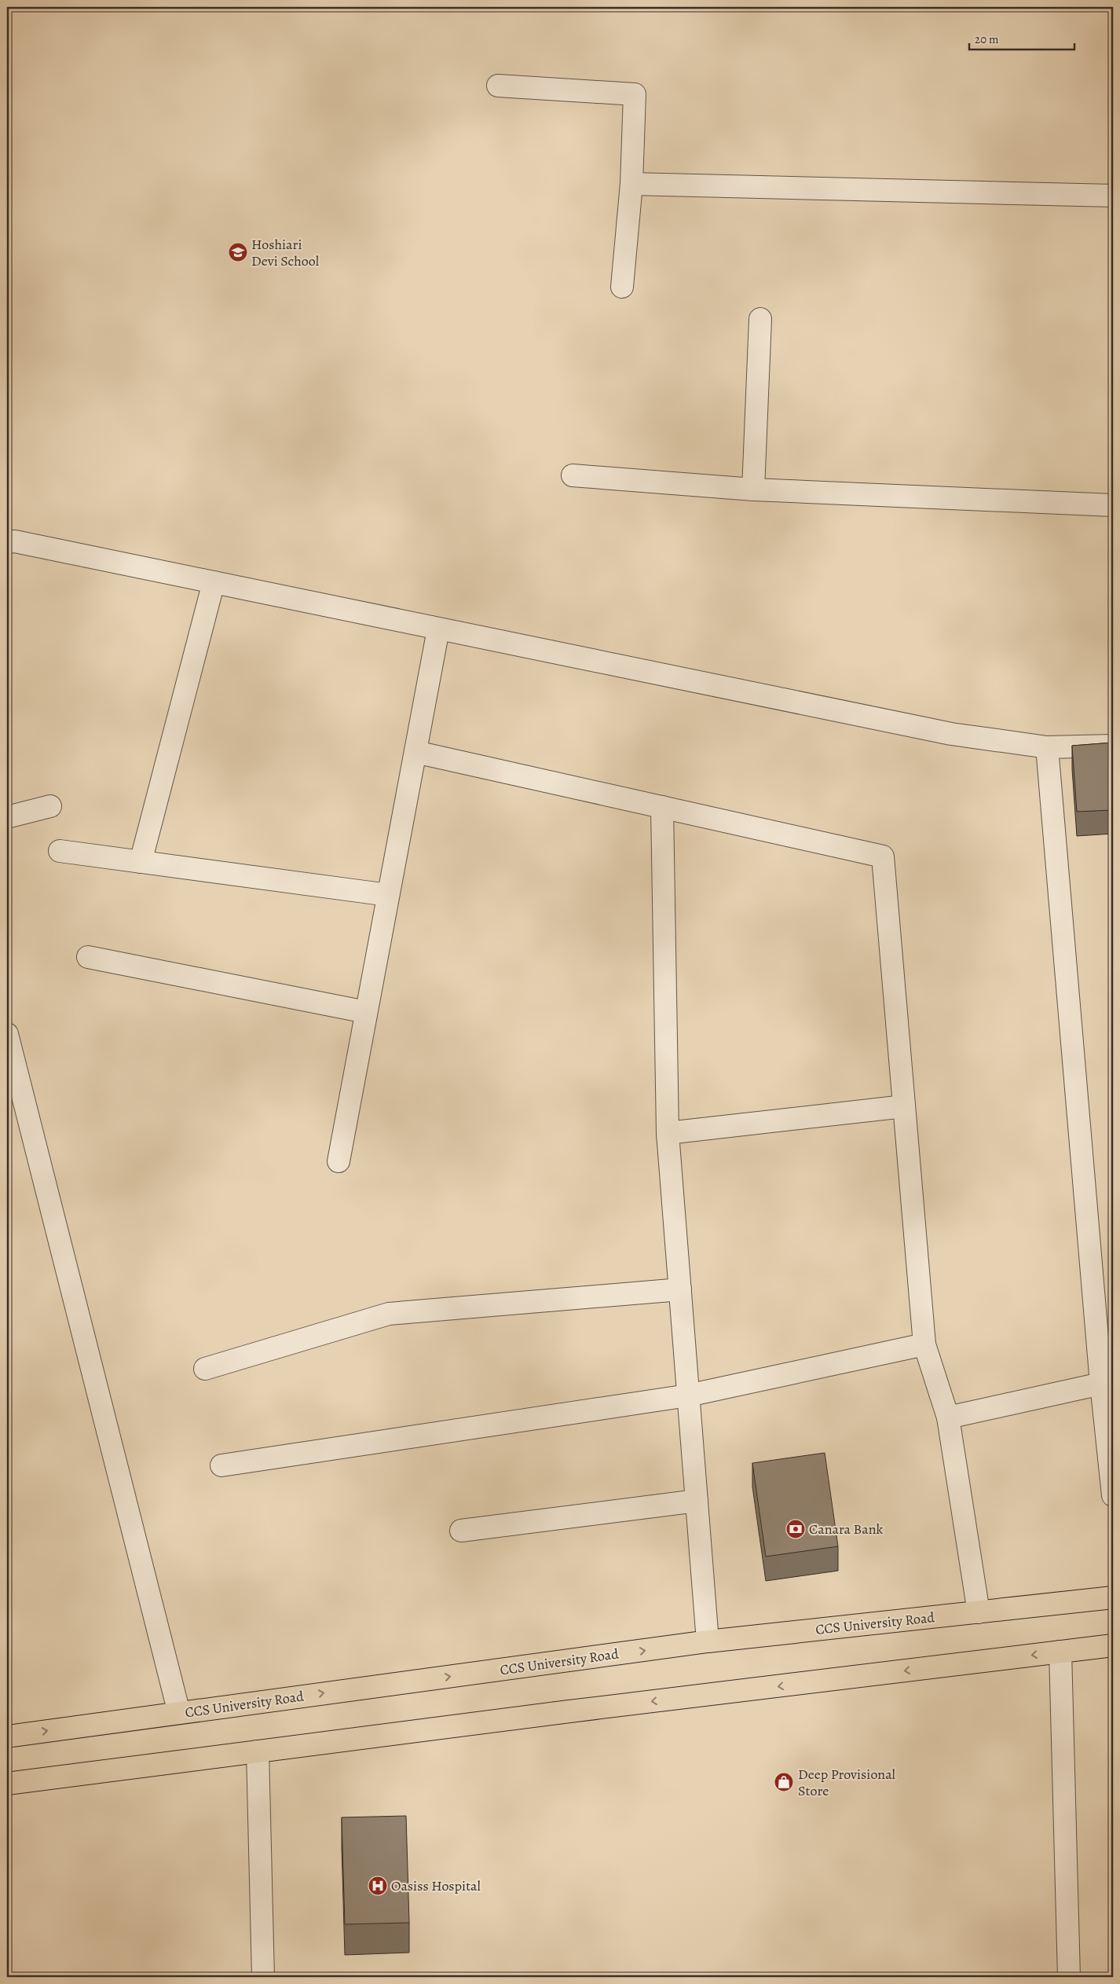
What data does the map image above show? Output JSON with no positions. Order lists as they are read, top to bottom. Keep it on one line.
{"streets":{"highway":["CCS University Road"]},"places":{"school or university":["Hoshiari Devi School"],"bank":["Canara Bank"],"shop":["Deep Provisional Store"],"hospital":["Oasiss Hospital"]},"scale_bar":"20 m"}
